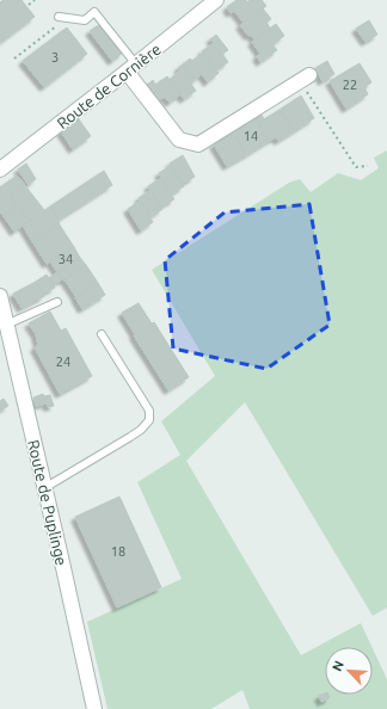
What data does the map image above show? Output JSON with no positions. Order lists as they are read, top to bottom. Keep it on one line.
{"streets":{"street":["Route de Cornière","Route de Puplinge"]},"house_numbers":["3","22","14","34","24","18"],"north":"top left"}
